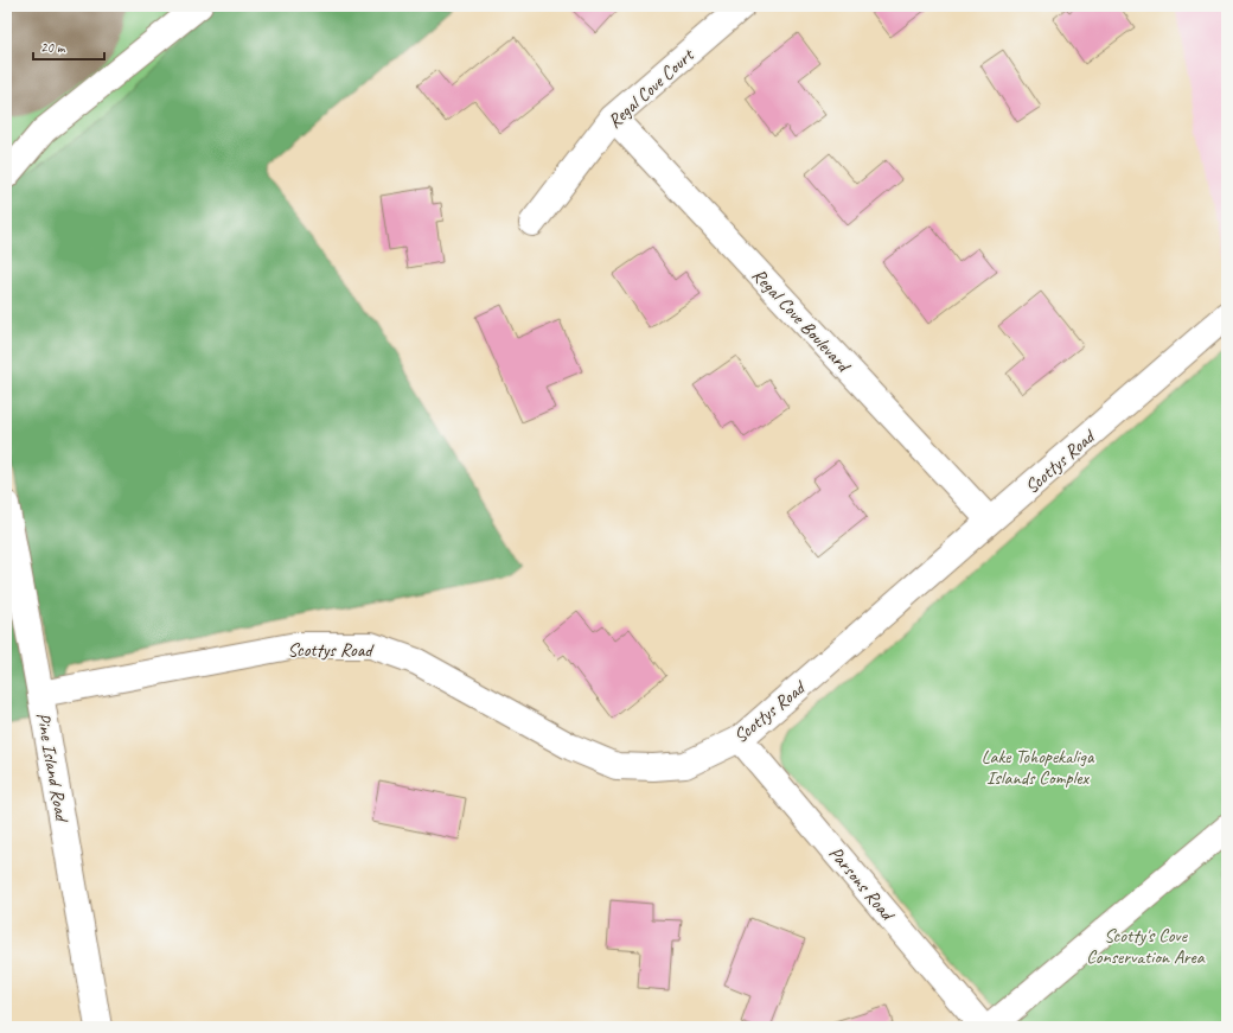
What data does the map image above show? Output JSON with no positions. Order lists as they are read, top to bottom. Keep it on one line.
{"streets":{"street":["Regal Cove Court","Regal Cove Boulevard","Scottys Road","Pine Island Road","Parsons Road"]},"crossings":[["Regal Cove Court","Regal Cove Boulevard"],["Regal Cove Boulevard","Scottys Road"],["Scottys Road","Pine Island Road"],["Scottys Road","Parsons Road"]],"parks":["Lake Tohopekaliga Islands Complex","Scotty's Cove Conservation Area"],"scale_bar":"20 m"}
